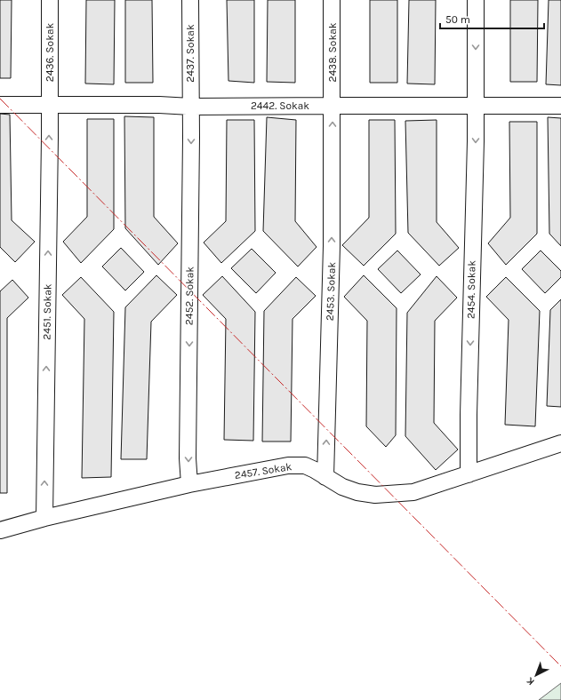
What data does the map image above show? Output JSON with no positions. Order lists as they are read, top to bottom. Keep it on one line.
{"streets":{"street":["2436. Sokak","2438. Sokak","2437. Sokak","2442. Sokak","2454. Sokak","2453. Sokak","2452. Sokak","2451. Sokak","2457. Sokak"]},"crossings":[["2436. Sokak","2442. Sokak"],["2436. Sokak","2451. Sokak"],["2438. Sokak","2442. Sokak"],["2438. Sokak","2453. Sokak"],["2437. Sokak","2442. Sokak"],["2437. Sokak","2452. Sokak"],["2442. Sokak","2454. Sokak"],["2442. Sokak","2453. Sokak"],["2442. Sokak","2452. Sokak"],["2442. Sokak","2451. Sokak"],["2454. Sokak","2457. Sokak"],["2453. Sokak","2457. Sokak"],["2452. Sokak","2457. Sokak"],["2451. Sokak","2457. Sokak"]],"one_way":["2454. Sokak","2453. Sokak","2452. Sokak","2451. Sokak"],"scale_bar":"50 m","north":"bottom left"}
